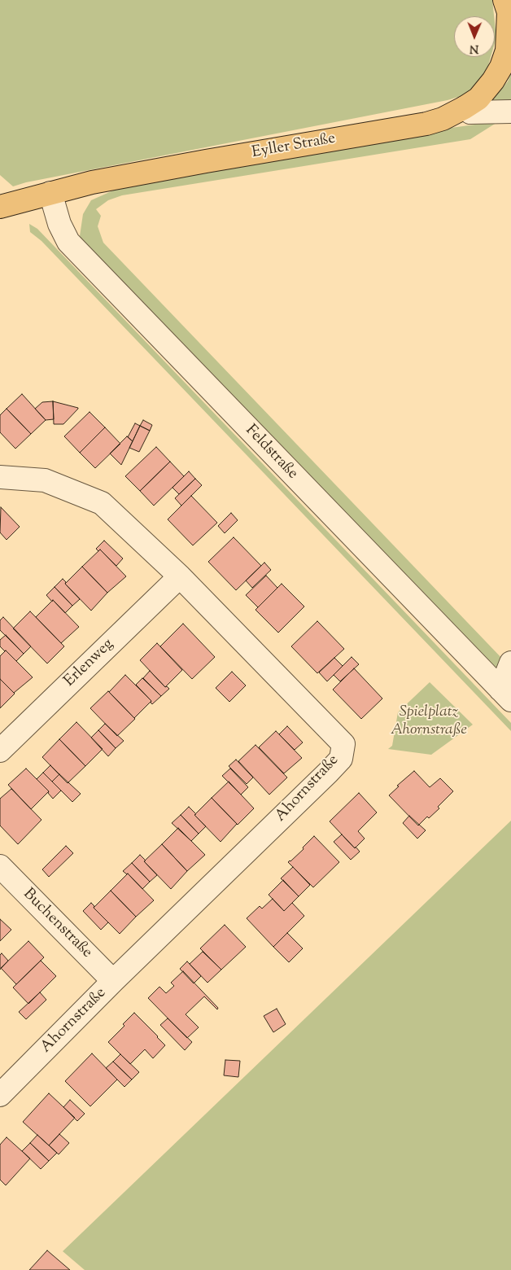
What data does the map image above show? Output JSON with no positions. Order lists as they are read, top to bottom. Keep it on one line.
{"streets":{"main road":["Eyller Straße"],"street":["Feldstraße","Erlenweg","Ahornstraße","Buchenstraße"]},"crossings":[["Eyller Straße","Feldstraße"],["Erlenweg","Ahornstraße"],["Ahornstraße","Buchenstraße"]],"parks":["Spielplatz Ahornstraße"],"north":"bottom"}
